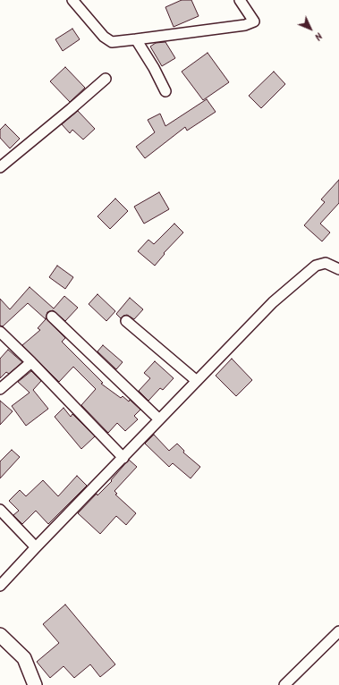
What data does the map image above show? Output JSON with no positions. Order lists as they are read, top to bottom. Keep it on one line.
{"north":"bottom right"}
